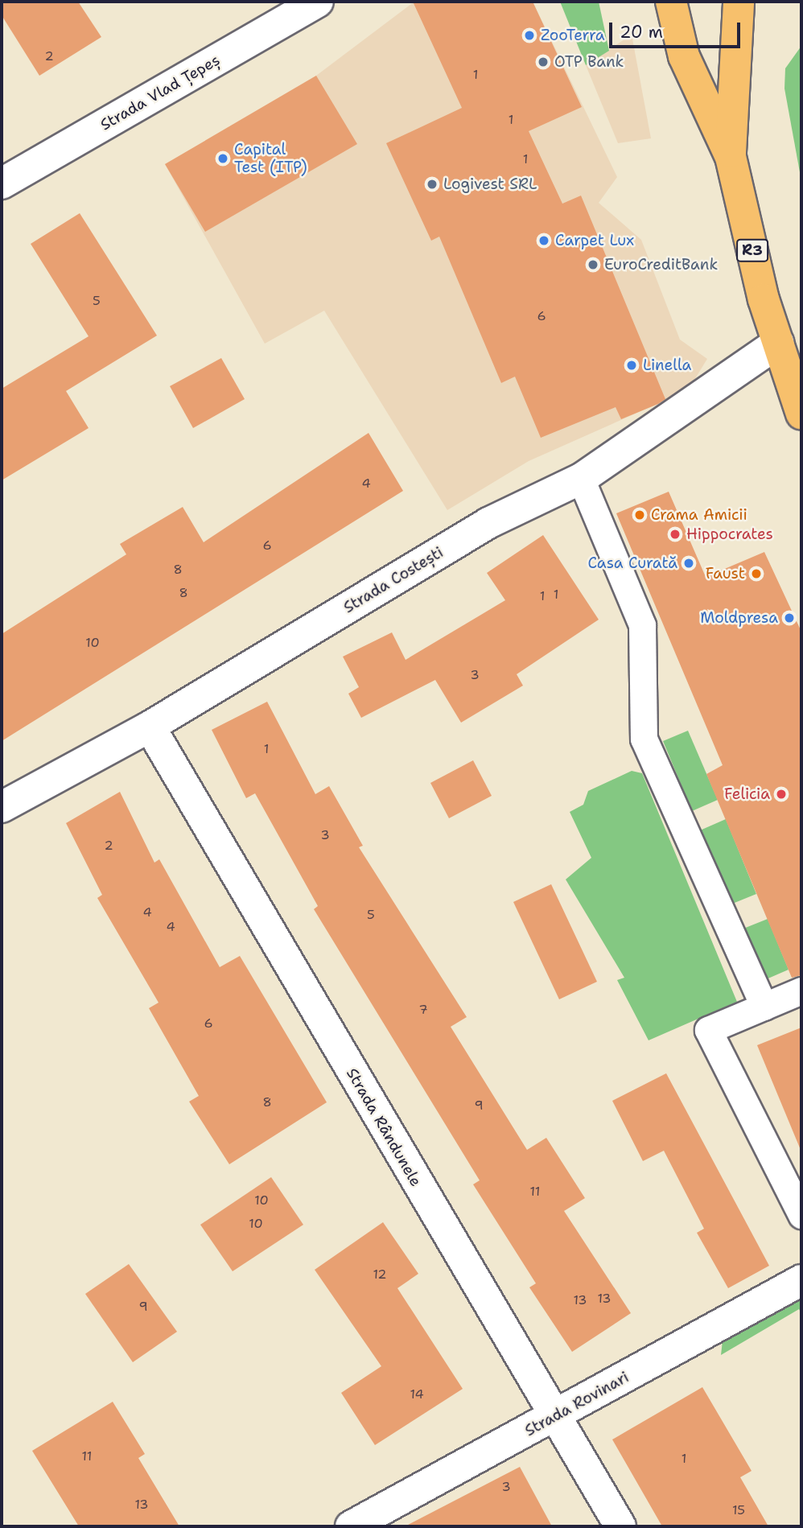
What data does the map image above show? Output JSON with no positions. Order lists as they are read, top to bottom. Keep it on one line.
{"streets":{"main road":["R3"],"street":["Strada Vlad Țepeș","Strada Costești","Strada Rândunele","Strada Rovinari"]},"crossings":[["R3","Strada Costești"],["Strada Costești","Strada Rândunele"],["Strada Rândunele","Strada Rovinari"]],"places":["ZooTerra","OTP Bank","Capital Test (ITP)","Logivest SRL","Carpet Lux","EuroCreditBank","Linella","Crama Amicii","Hippocrates","Casa Curată","Faust","Moldpresa","Felicia"],"house_numbers":["2","1","1","1","5","6","4","6","8","8","1","1","10","3","1","3","2","4","5","4","7","6","8","9","11","10","10","12","13","13","9","14","11","1","3","13","15"],"scale_bar":"20 m"}
